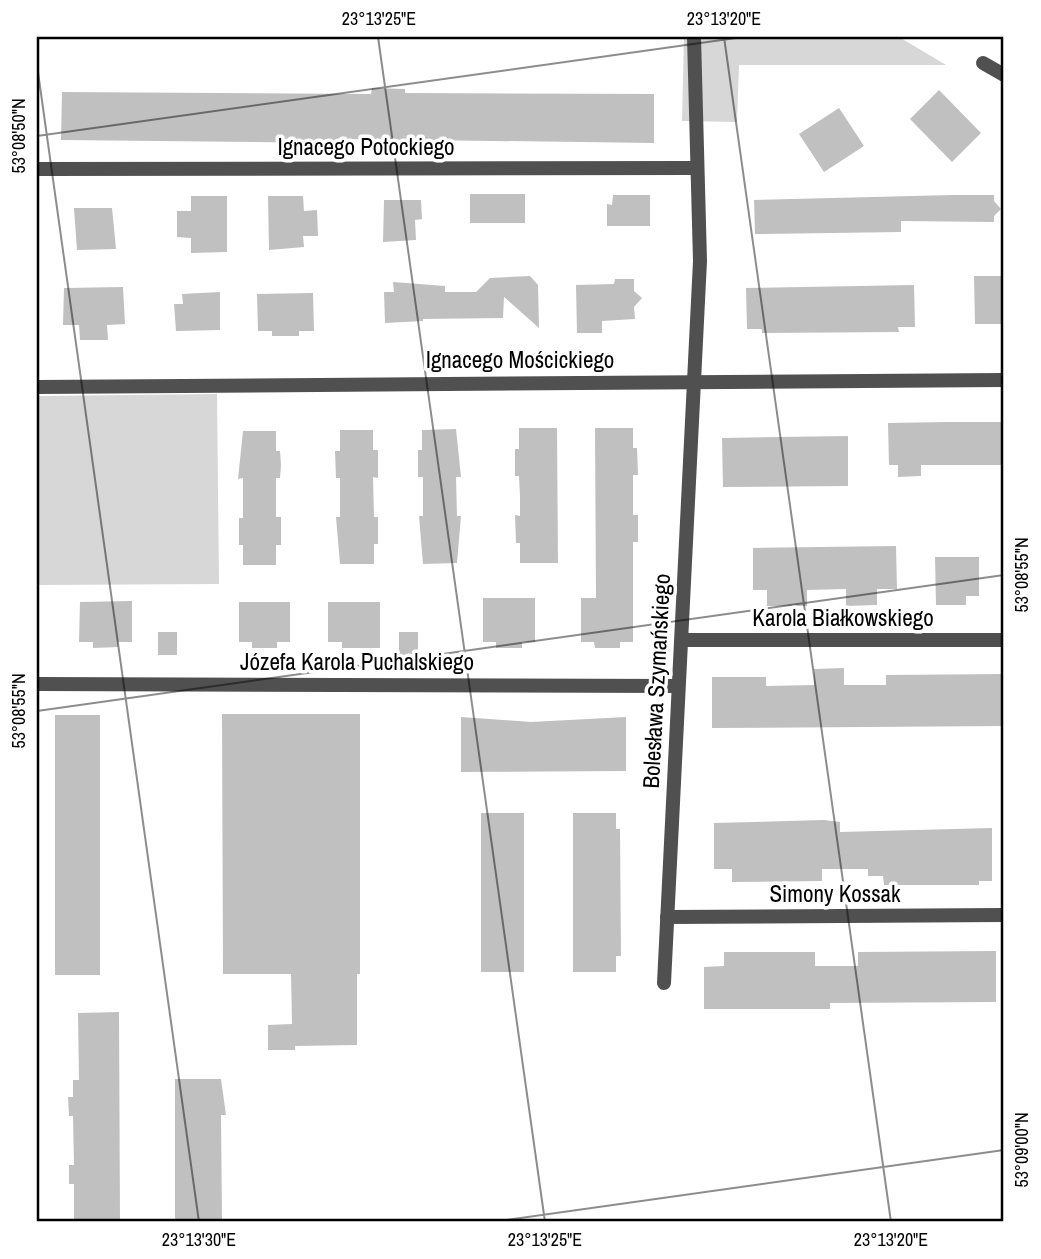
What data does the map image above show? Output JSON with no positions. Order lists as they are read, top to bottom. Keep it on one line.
{"streets":{"street":["Ignacego Potockiego","Ignacego Mościckiego","Karola Białkowskiego","Józefa Karola Puchalskiego","Bolesława Szymańskiego","Simony Kossak"]},"crossings":[["Ignacego Mościckiego","Bolesława Szymańskiego"],["Karola Białkowskiego","Bolesława Szymańskiego"],["Józefa Karola Puchalskiego","Bolesława Szymańskiego"],["Bolesława Szymańskiego","Simony Kossak"]],"coordinates":["23°13'25\"E","23°13'20\"E","53°08'50\"N","53°08'55\"N","53°09'00\"N","23°13'30\"E"]}
